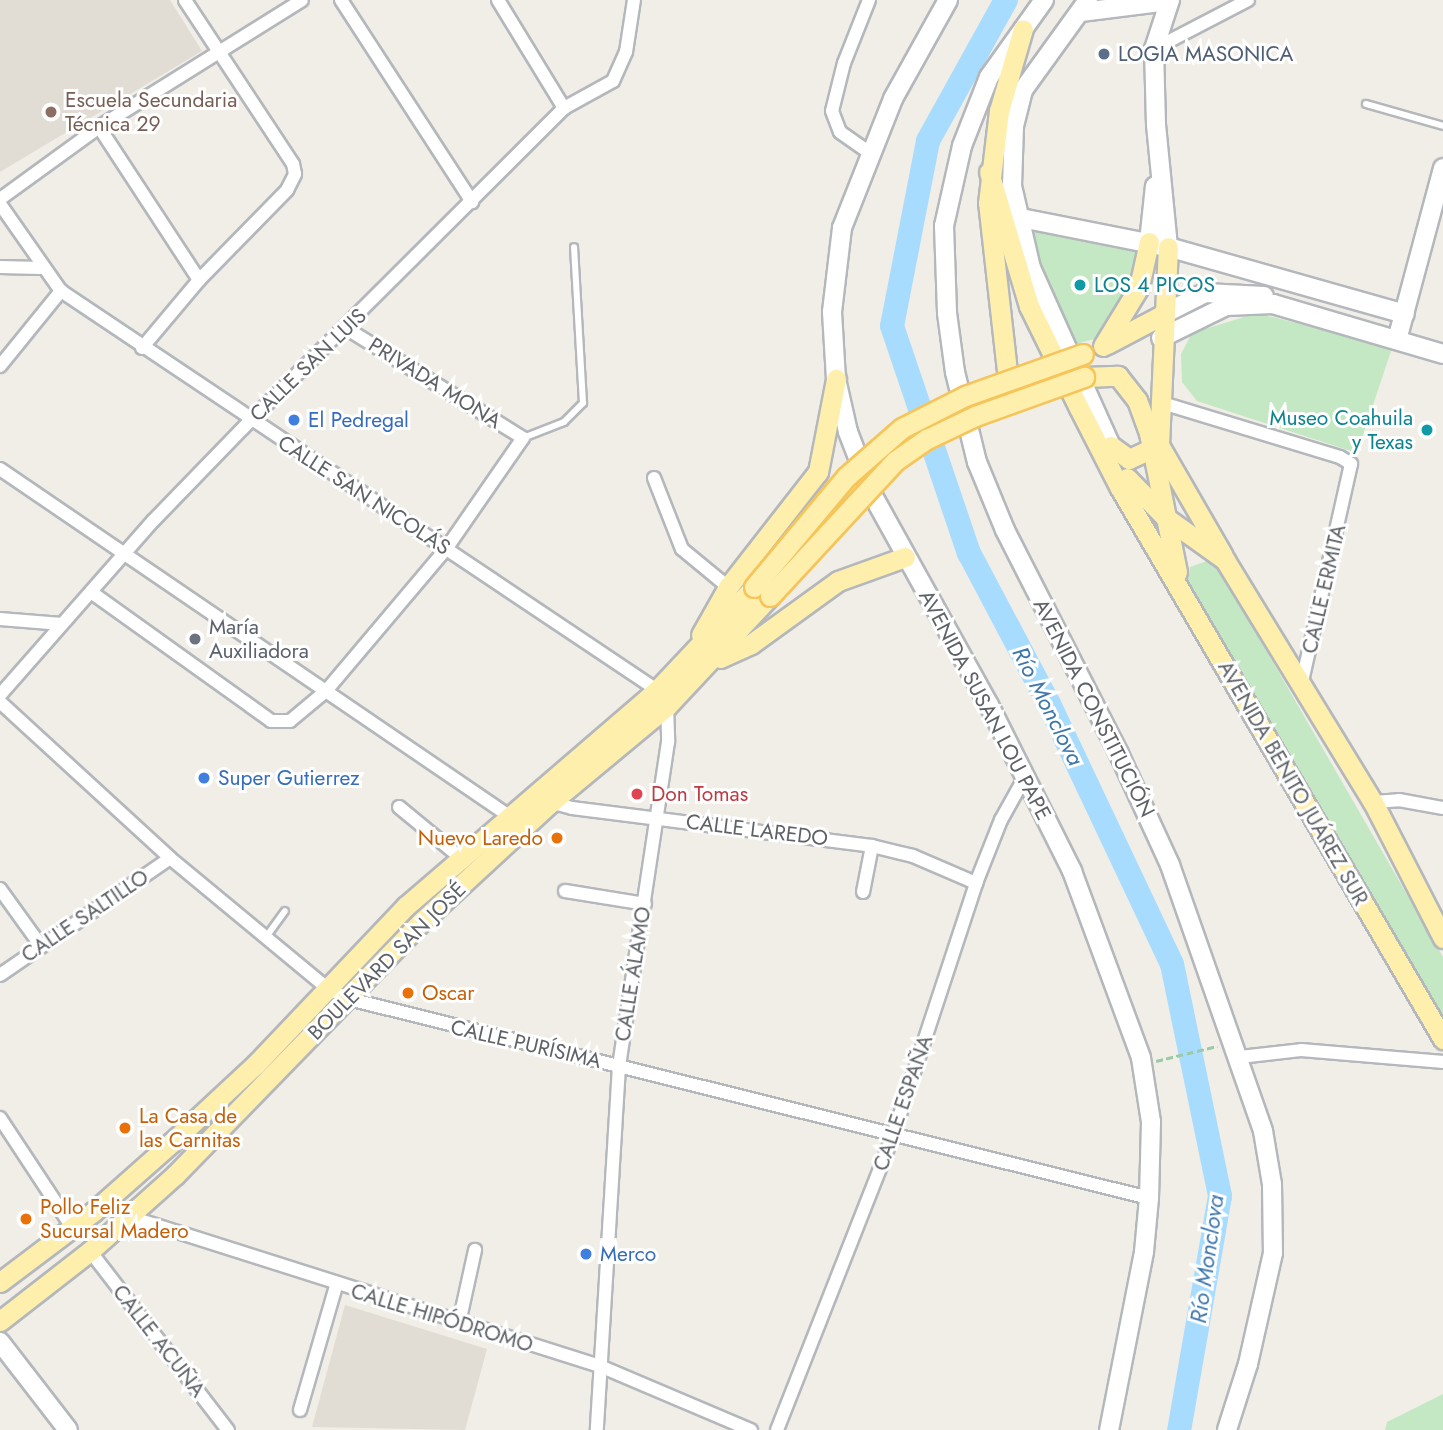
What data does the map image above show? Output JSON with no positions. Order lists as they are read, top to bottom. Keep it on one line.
{"streets":{"main road":["AVENIDA BENITO JUÁREZ SUR","BOULEVARD SAN JOSÉ"],"street":["CALLE SAN LUIS","PRIVADA MONA","CALLE SAN NICOLÁS","CALLE ERMITA","AVENIDA SUSAN LOU PAPE","AVENIDA CONSTITUCIÓN","CALLE LAREDO","CALLE SALTILLO","CALLE ÁLAMO","CALLE PURÍSIMA","CALLE ESPAÑA","CALLE HIPÓDROMO","CALLE ACUÑA"]},"crossings":[["CALLE SAN LUIS","PRIVADA MONA"],["CALLE SAN LUIS","CALLE SAN NICOLÁS"],["CALLE SAN NICOLÁS","BOULEVARD SAN JOSÉ"],["CALLE SAN NICOLÁS","CALLE ÁLAMO"],["AVENIDA SUSAN LOU PAPE","CALLE PURÍSIMA"],["AVENIDA SUSAN LOU PAPE","CALLE ESPAÑA"],["AVENIDA BENITO JUÁREZ SUR","BOULEVARD SAN JOSÉ"],["CALLE LAREDO","BOULEVARD SAN JOSÉ"],["CALLE LAREDO","CALLE ÁLAMO"],["CALLE LAREDO","CALLE ESPAÑA"],["CALLE SALTILLO","CALLE PURÍSIMA"],["BOULEVARD SAN JOSÉ","CALLE ÁLAMO"],["BOULEVARD SAN JOSÉ","CALLE PURÍSIMA"],["BOULEVARD SAN JOSÉ","CALLE HIPÓDROMO"],["BOULEVARD SAN JOSÉ","CALLE ACUÑA"],["CALLE ÁLAMO","CALLE PURÍSIMA"],["CALLE ÁLAMO","CALLE HIPÓDROMO"],["CALLE PURÍSIMA","CALLE ESPAÑA"]],"water":["Río Monclova"],"places":["LOGIA MASONICA","Escuela Secundaria Técnica 29","LOS 4 PICOS","El Pedregal","Museo Coahuila y Texas","María Auxiliadora","Super Gutierrez","Don Tomas","Nuevo Laredo","Oscar","La Casa de las Carnitas","Pollo Feliz Sucursal Madero","Merco"]}
